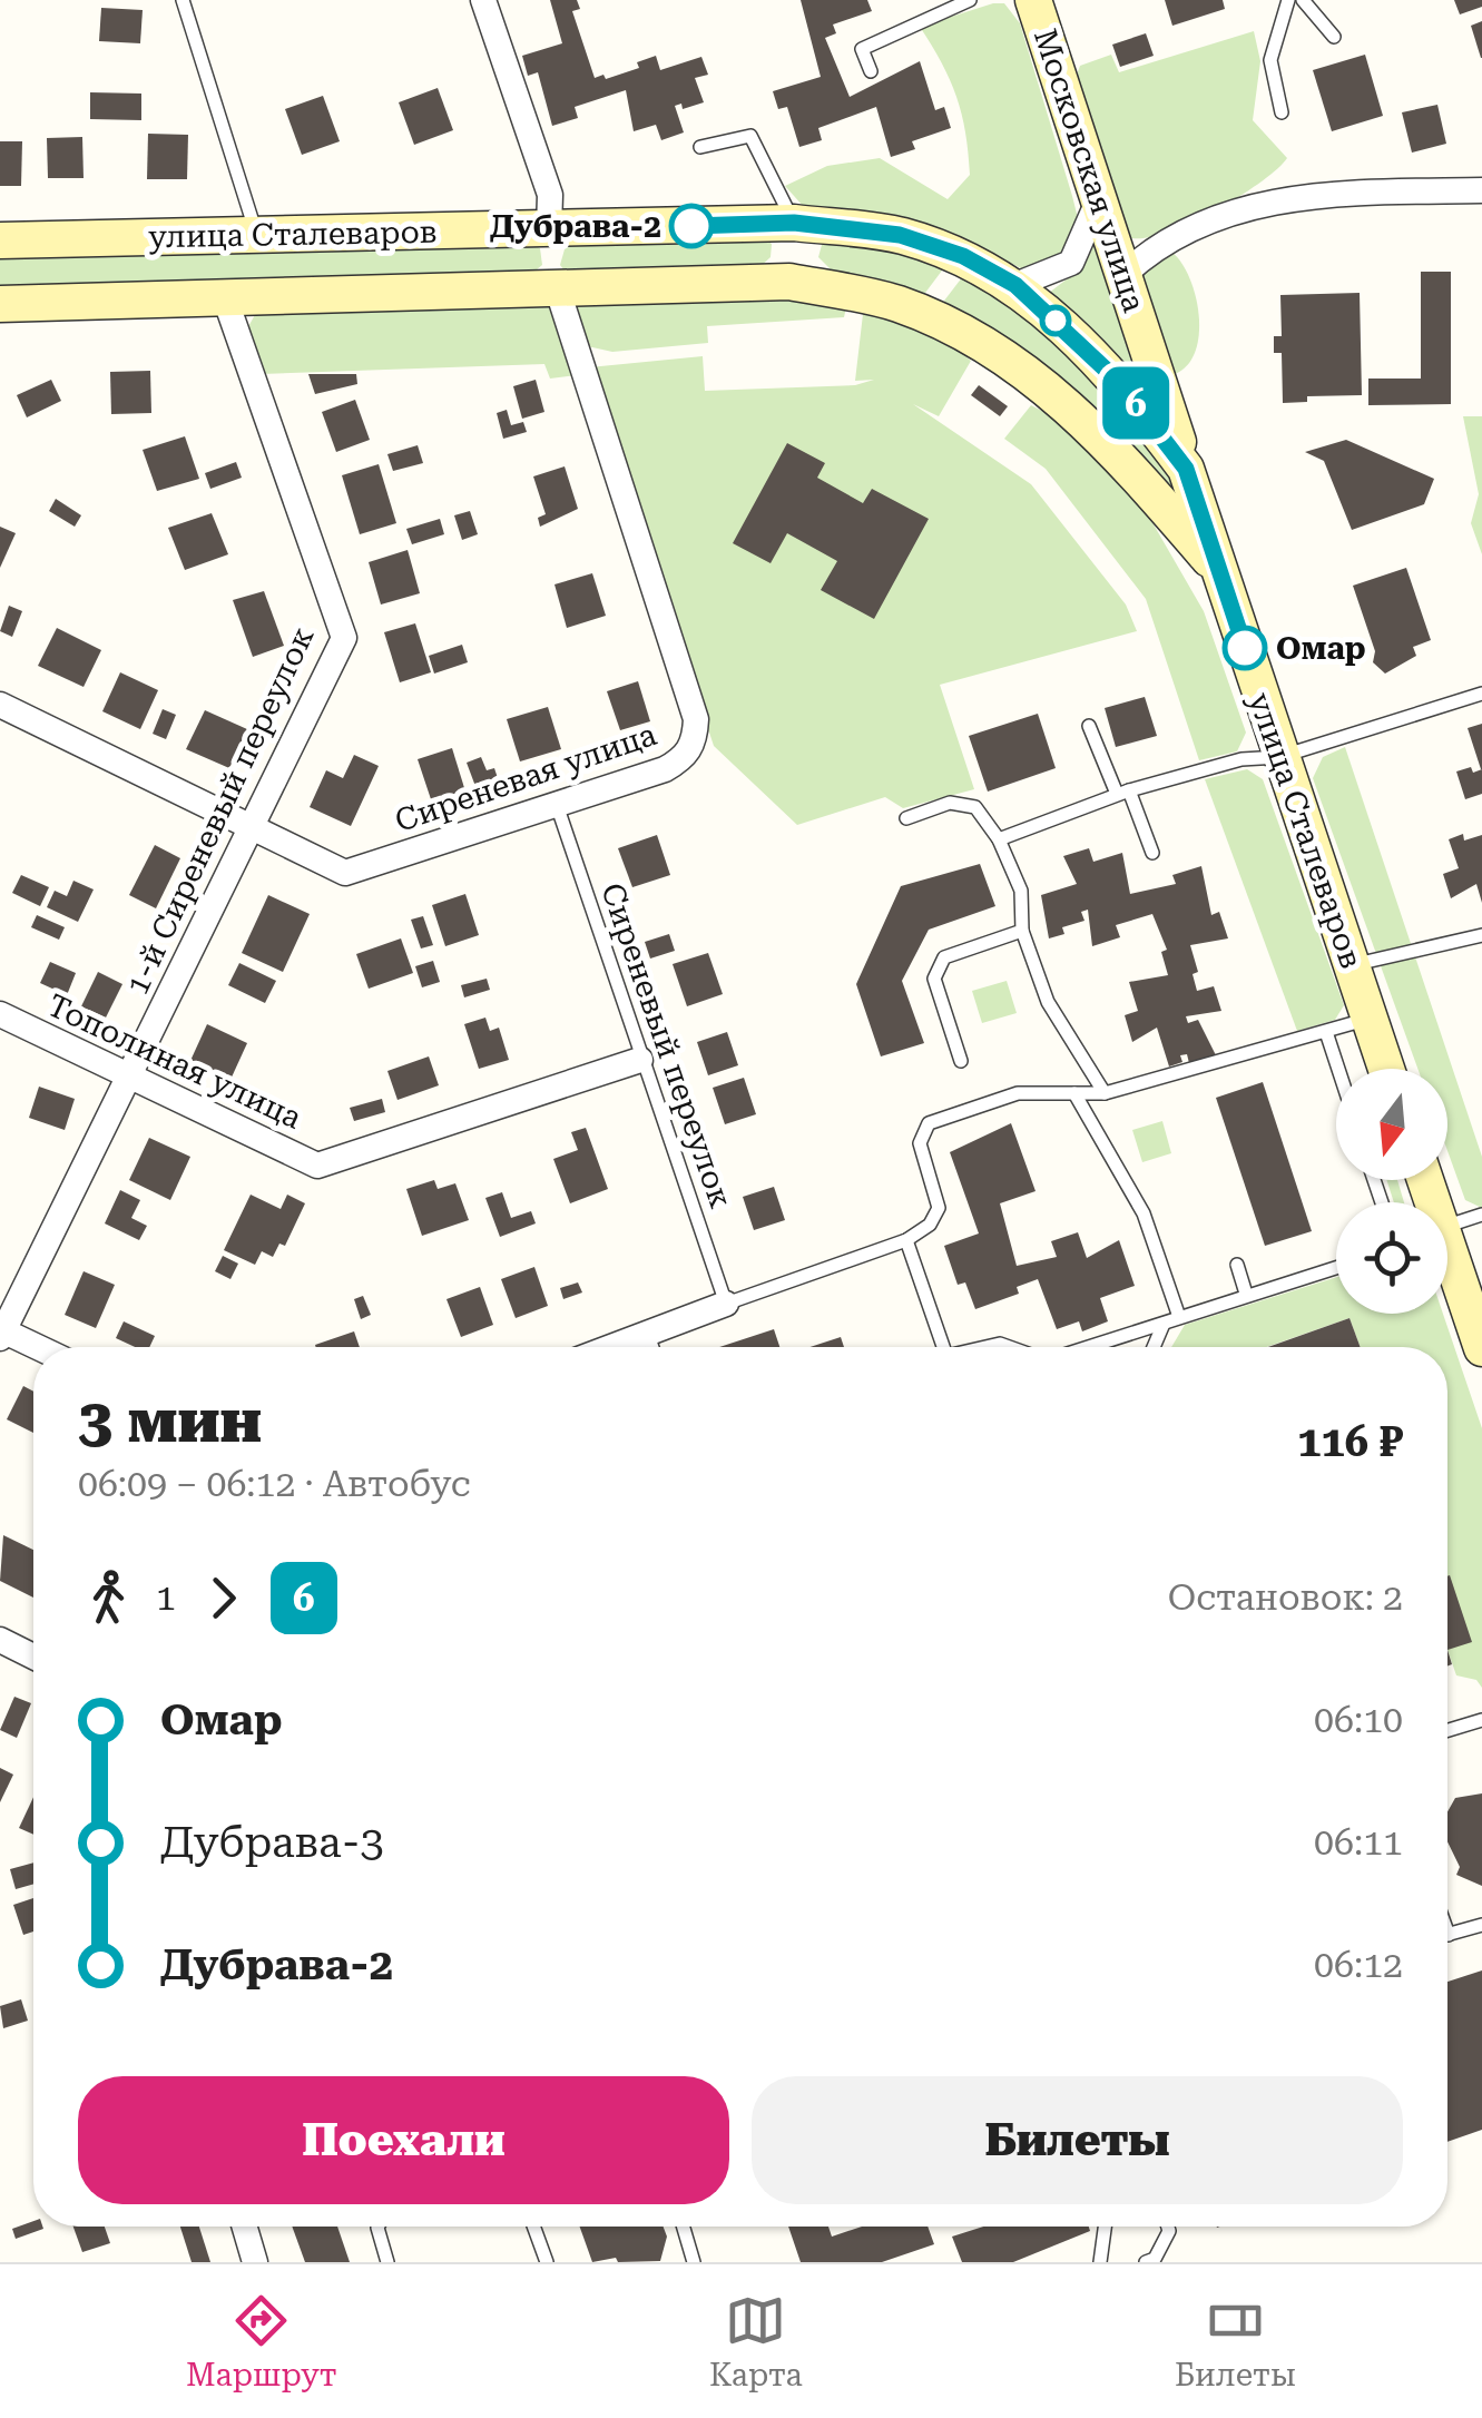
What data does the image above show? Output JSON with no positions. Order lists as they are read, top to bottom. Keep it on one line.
{"streets":{"main road":["Московская улица","улица Сталеваров"],"street":["Сиреневая улица","1-й Сиреневый переулок","Тополиная улица"],"lane":["Сиреневый переулок"]},"crossings":[["Московская улица","улица Сталеваров"],["улица Сталеваров","Сиреневая улица"],["улица Сталеваров","1-й Сиреневый переулок"],["Сиреневая улица","1-й Сиреневый переулок"],["Сиреневая улица","Сиреневый переулок"],["1-й Сиреневый переулок","Тополиная улица"],["Сиреневый переулок","Тополиная улица"]],"places":["Дубрава-2","Омар"],"lines":["bus line 6"],"north":"bottom","page":{"on_map":"6","heading":["3 мин","06:09 – 06:12 · Автобус","116 ₽"],"legs":["1","6","Остановок: 2"],"list":[{"name":"Омар","value":"06:10"},{"name":"Дубрава-3","value":"06:11"},{"name":"Дубрава-2","value":"06:12"}],"buttons":["Поехали","Билеты"],"tabs":["Маршрут","Карта","Билеты"]}}
